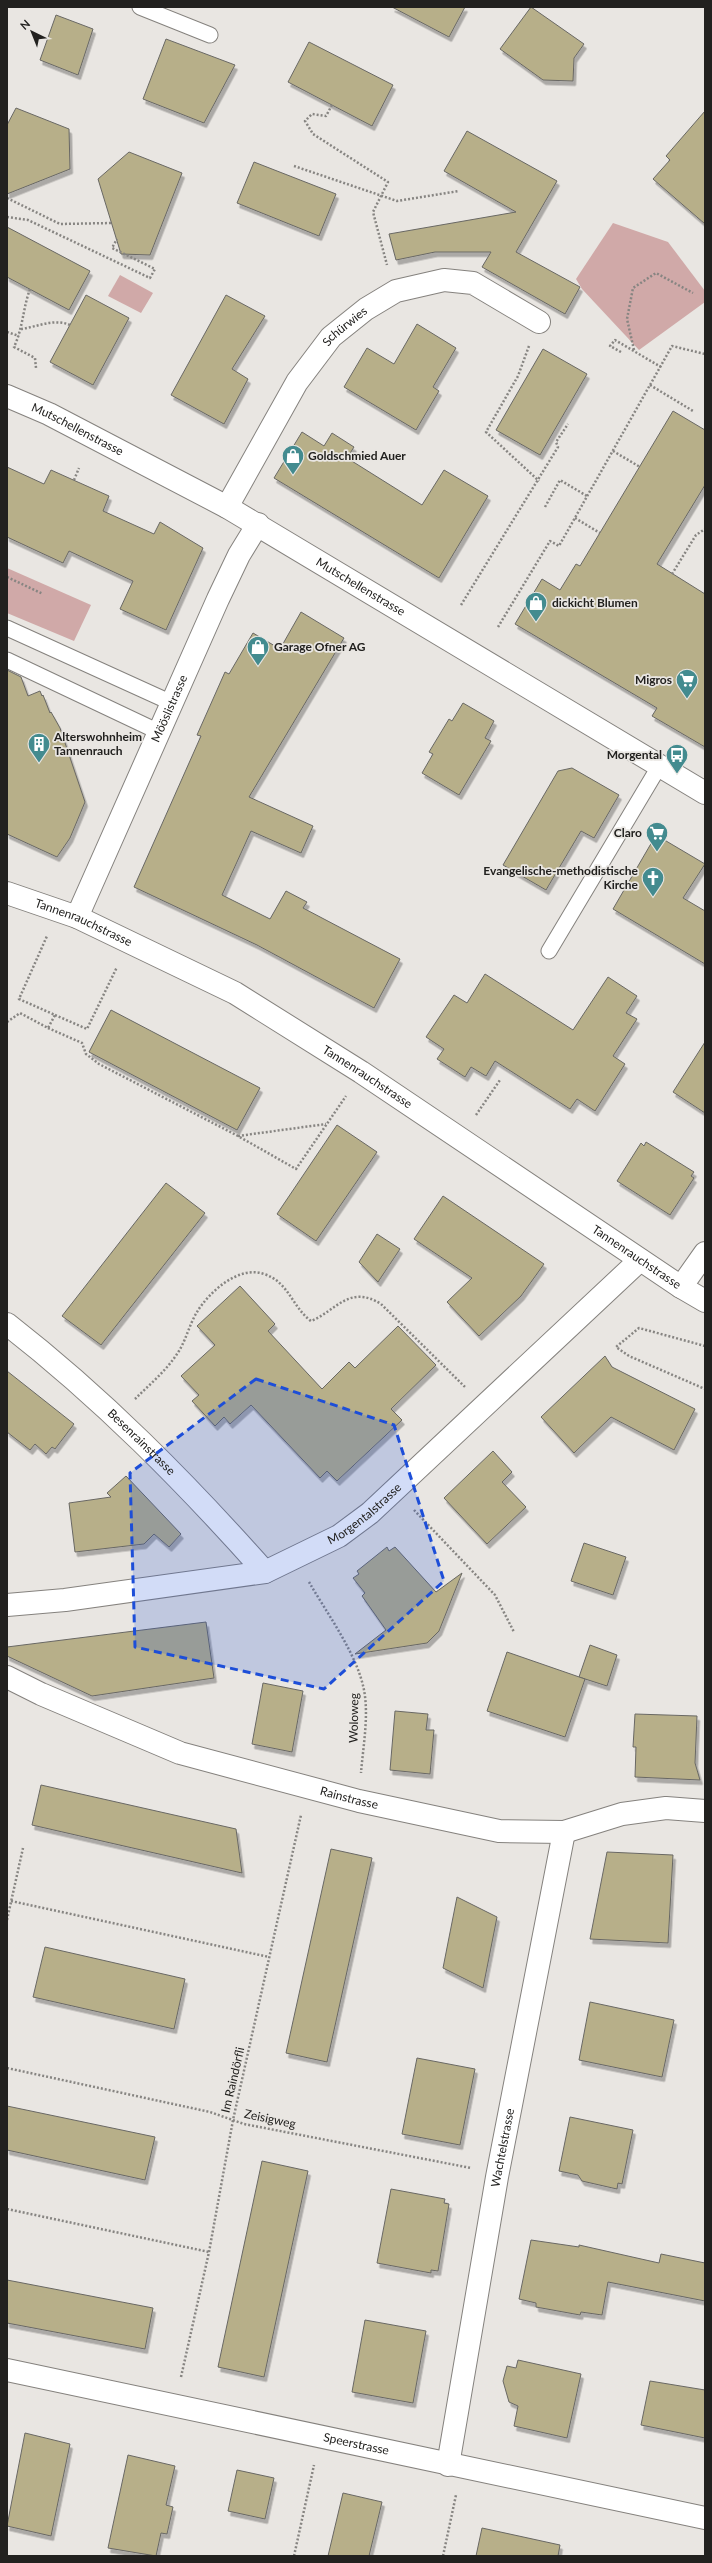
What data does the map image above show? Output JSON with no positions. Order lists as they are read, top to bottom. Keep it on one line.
{"streets":{"street":["Schürwies","Mutschellenstrasse","Mööslistrasse","Tannenrauchstrasse","Besenrainstrasse","Morgentalstrasse","Rainstrasse","Wachtelstrasse","Speerstrasse"],"path":["Woloweg","Im Raindörfli","Zeisigweg"]},"crossings":[["Schürwies","Mutschellenstrasse"],["Mutschellenstrasse","Mööslistrasse"],["Mööslistrasse","Tannenrauchstrasse"],["Tannenrauchstrasse","Morgentalstrasse"],["Besenrainstrasse","Morgentalstrasse"],["Woloweg","Rainstrasse"],["Rainstrasse","Im Raindörfli"],["Rainstrasse","Wachtelstrasse"],["Im Raindörfli","Zeisigweg"],["Wachtelstrasse","Speerstrasse"]],"places":{"shop":["Goldschmied Auer","dickicht Blumen","Garage Ofner AG"],"supermarket":["Migros","Claro"],"building":["Alterswohnheim Tannenrauch"],"bus stop":["Morgental"],"church":["Evangelische-methodistische Kirche"]},"north":"top left"}
